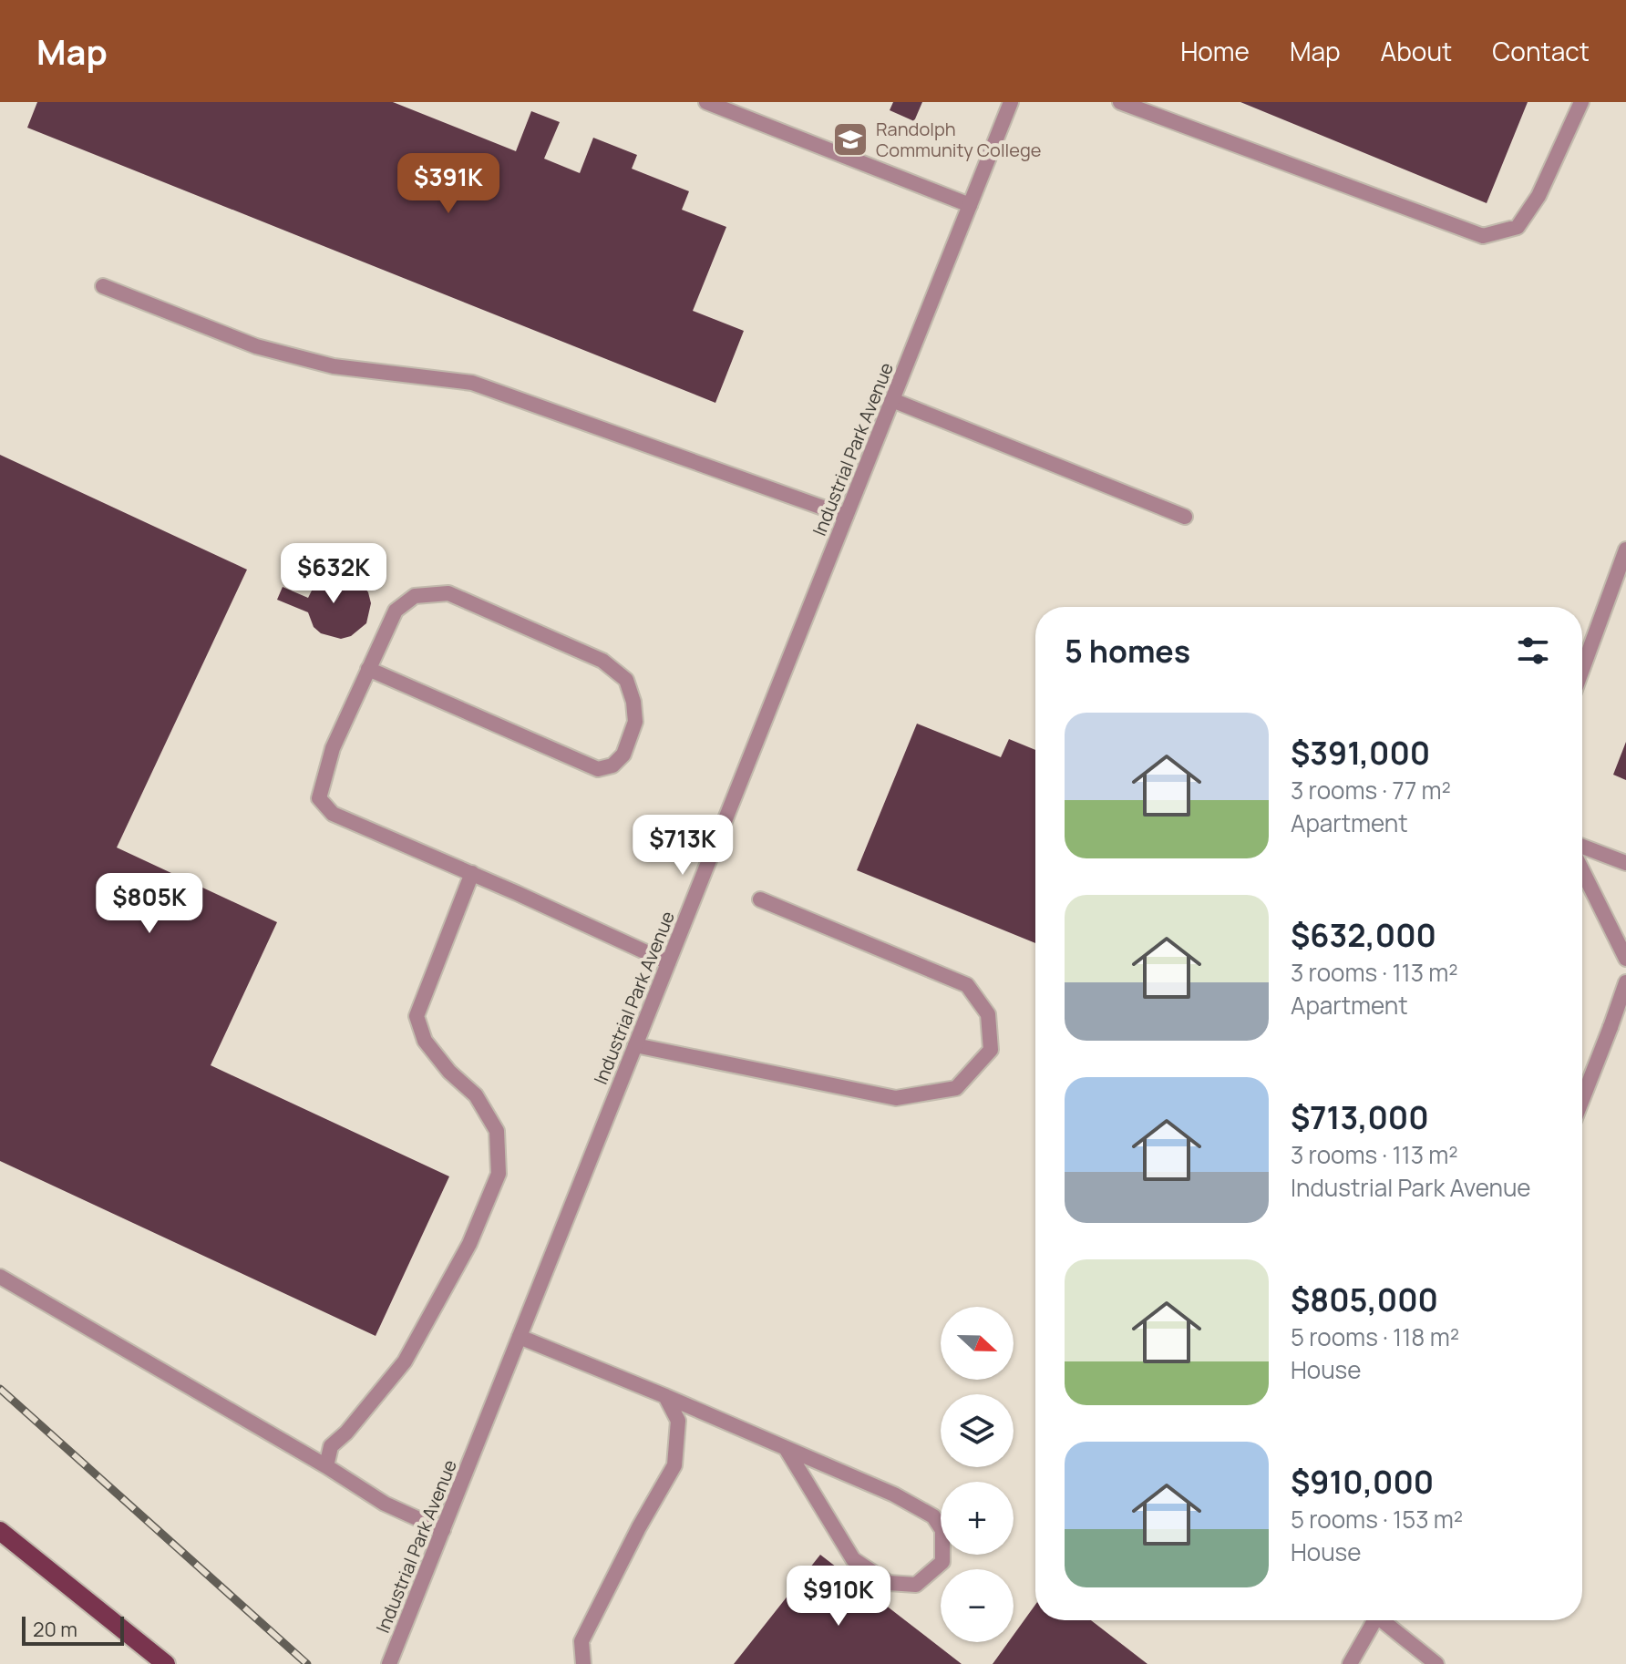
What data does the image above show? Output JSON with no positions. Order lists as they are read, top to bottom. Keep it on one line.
{"streets":{"street":["Industrial Park Avenue"]},"places":{"school or university":["Randolph Community College"]},"scale_bar":"20 m","north":"right","page":{"header":"Map","nav":["Home","Map","About","Contact"],"price":["$391K","$632K","$713K","$805K","$910K"],"heading":"5 homes","list":[{"name":"$391,000","note":"3 rooms · 77 m² · Apartment"},{"name":"$632,000","note":"3 rooms · 113 m² · Apartment"},{"name":"$713,000","note":"3 rooms · 113 m² · Industrial Park Avenue"},{"name":"$805,000","note":"5 rooms · 118 m² · House"},{"name":"$910,000","note":"5 rooms · 153 m² · House"}],"map_buttons":["+","−"],"scale":"20 m"}}
